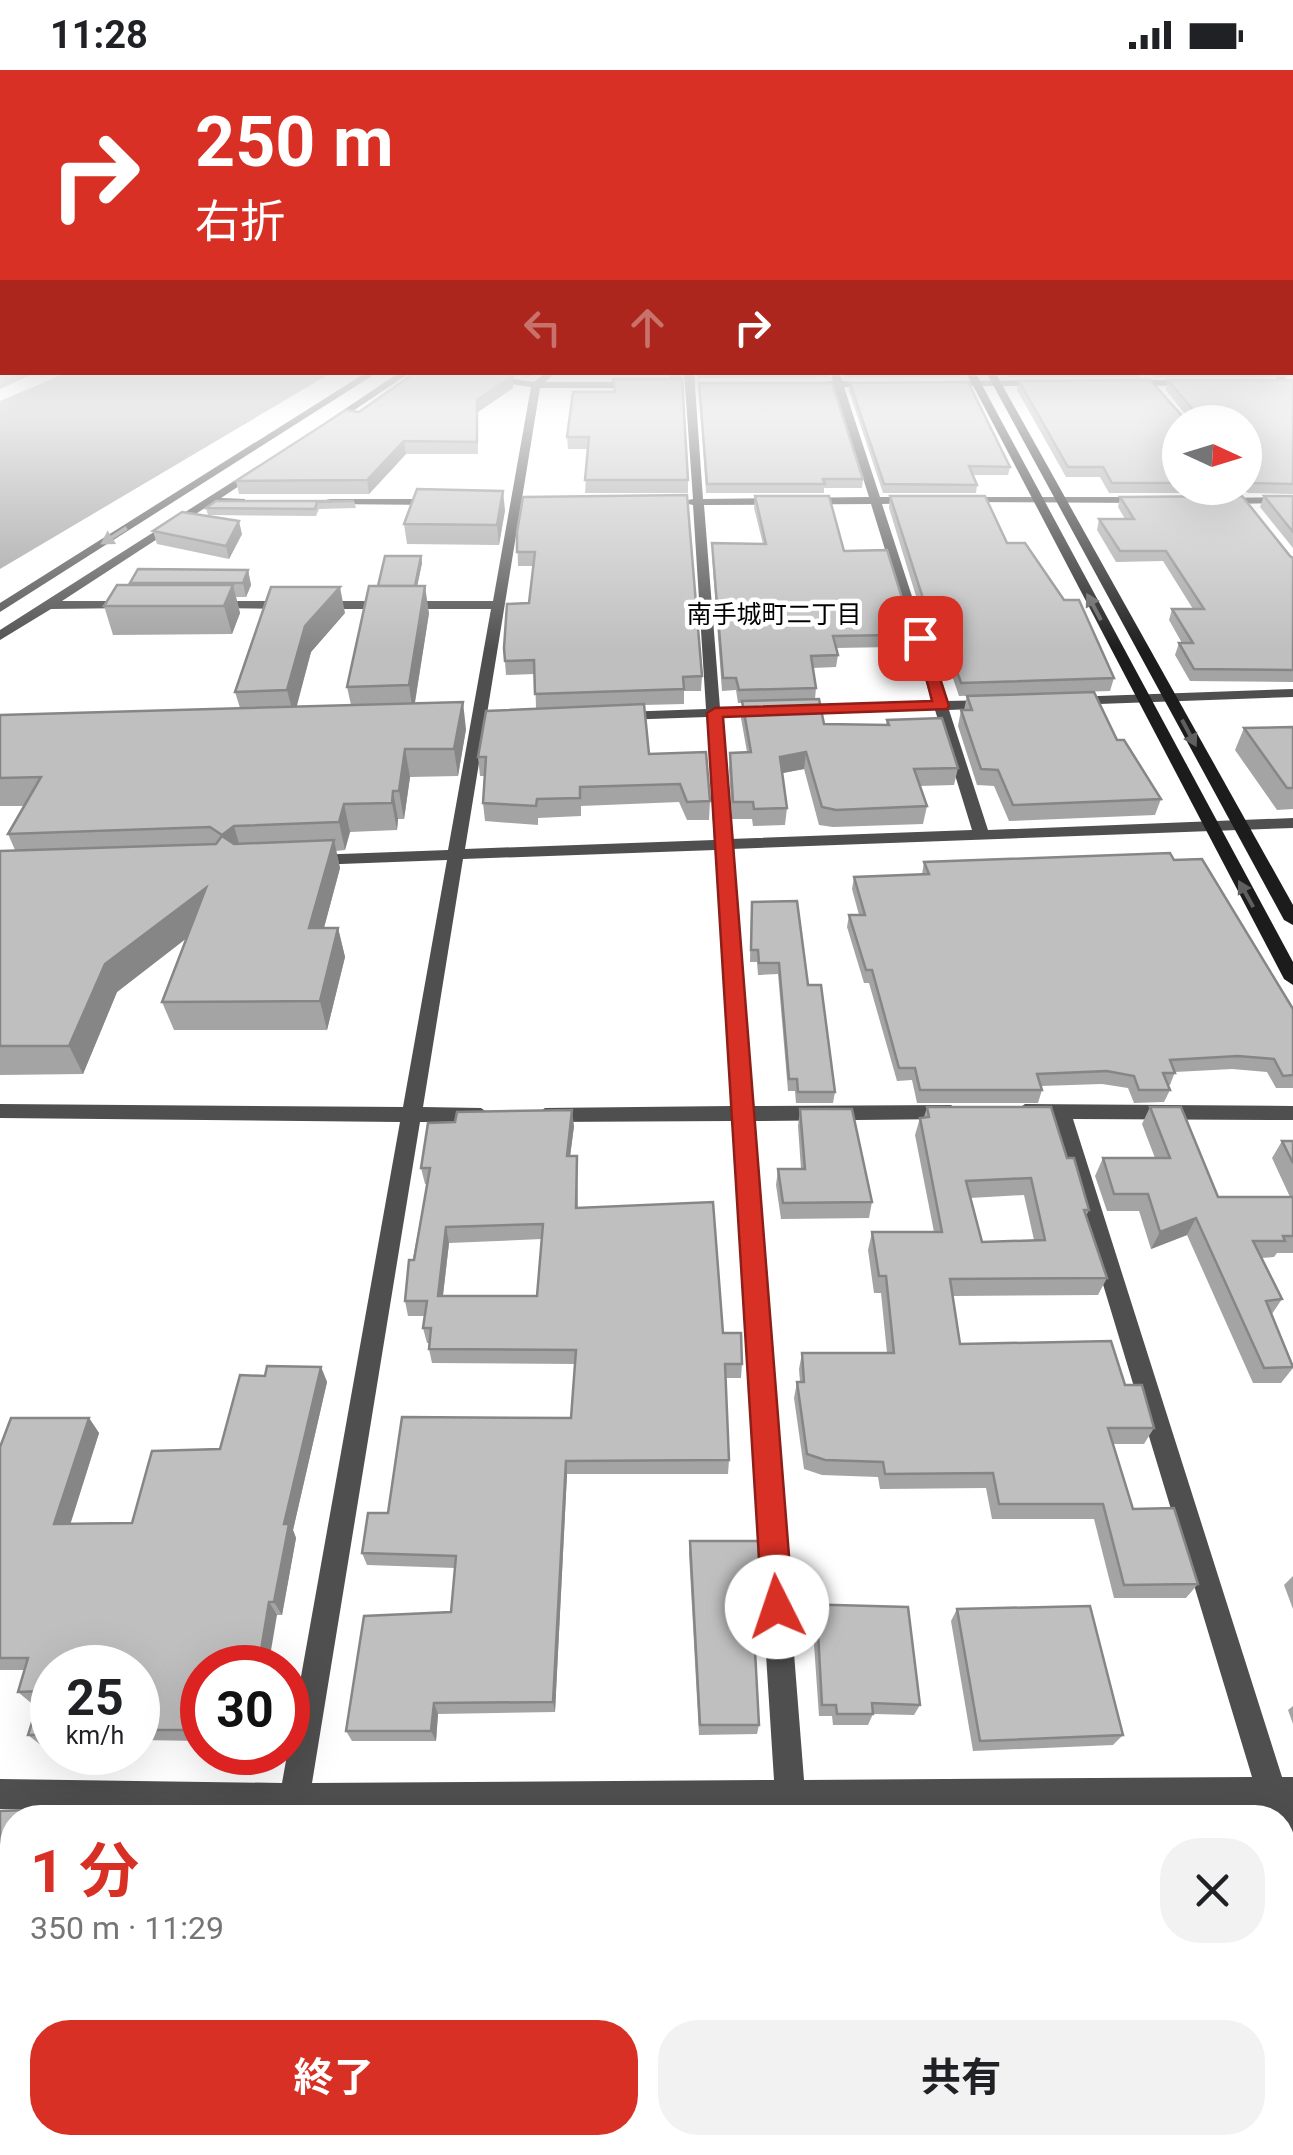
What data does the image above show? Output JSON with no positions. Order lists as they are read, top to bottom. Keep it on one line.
{"districts":["南手城町二丁目"],"north":"right","page":{"status":"11:28","turn":["250 m","右折"],"speed":"25 km/h","limit":"30","heading":["1 分","350 m · 11:29"],"buttons":["終了","共有"]}}
